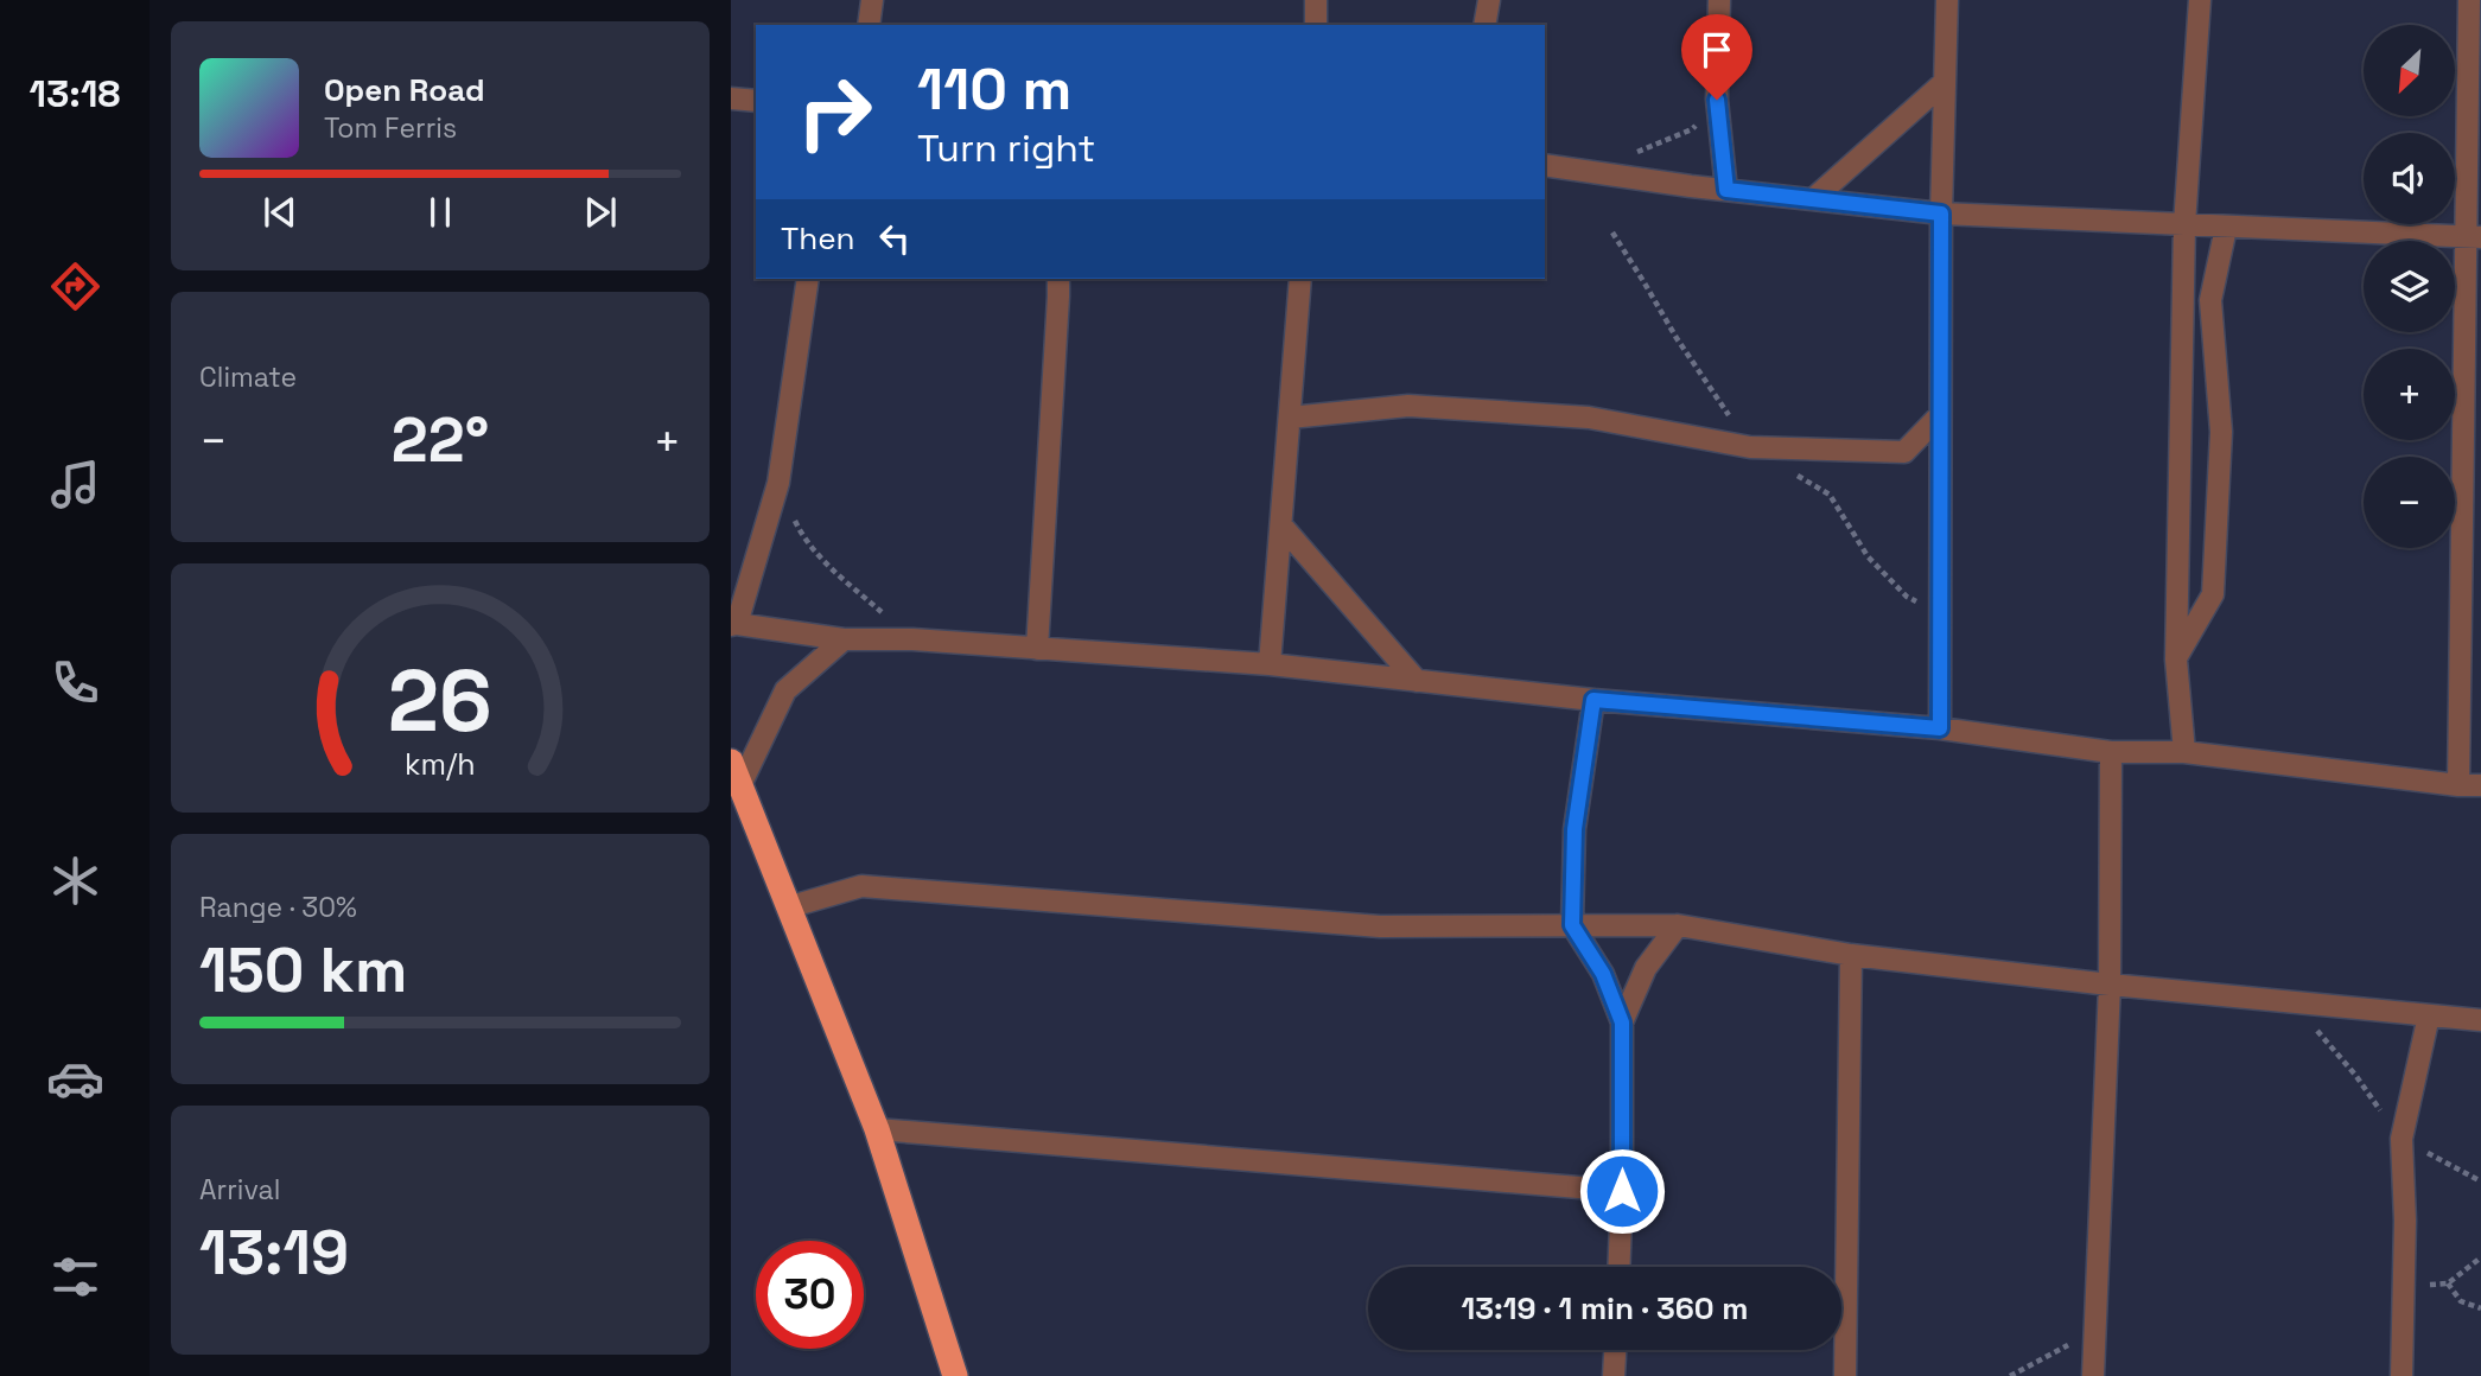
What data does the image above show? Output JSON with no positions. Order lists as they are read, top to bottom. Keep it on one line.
{"north":"bottom left","page":{"tabs":"13:18","map_buttons":["+","−"],"turn":["110 m","Turn right"],"song":["Open Road","Tom Ferris"],"then":"Then","tile":["Climate",["Range · 30%","150 km"],["Arrival","13:19"]],"heat":["−","22°","+"],"limit":"30","trip":"13:19 · 1 min · 360 m","gauge":["26","km/h"]}}
